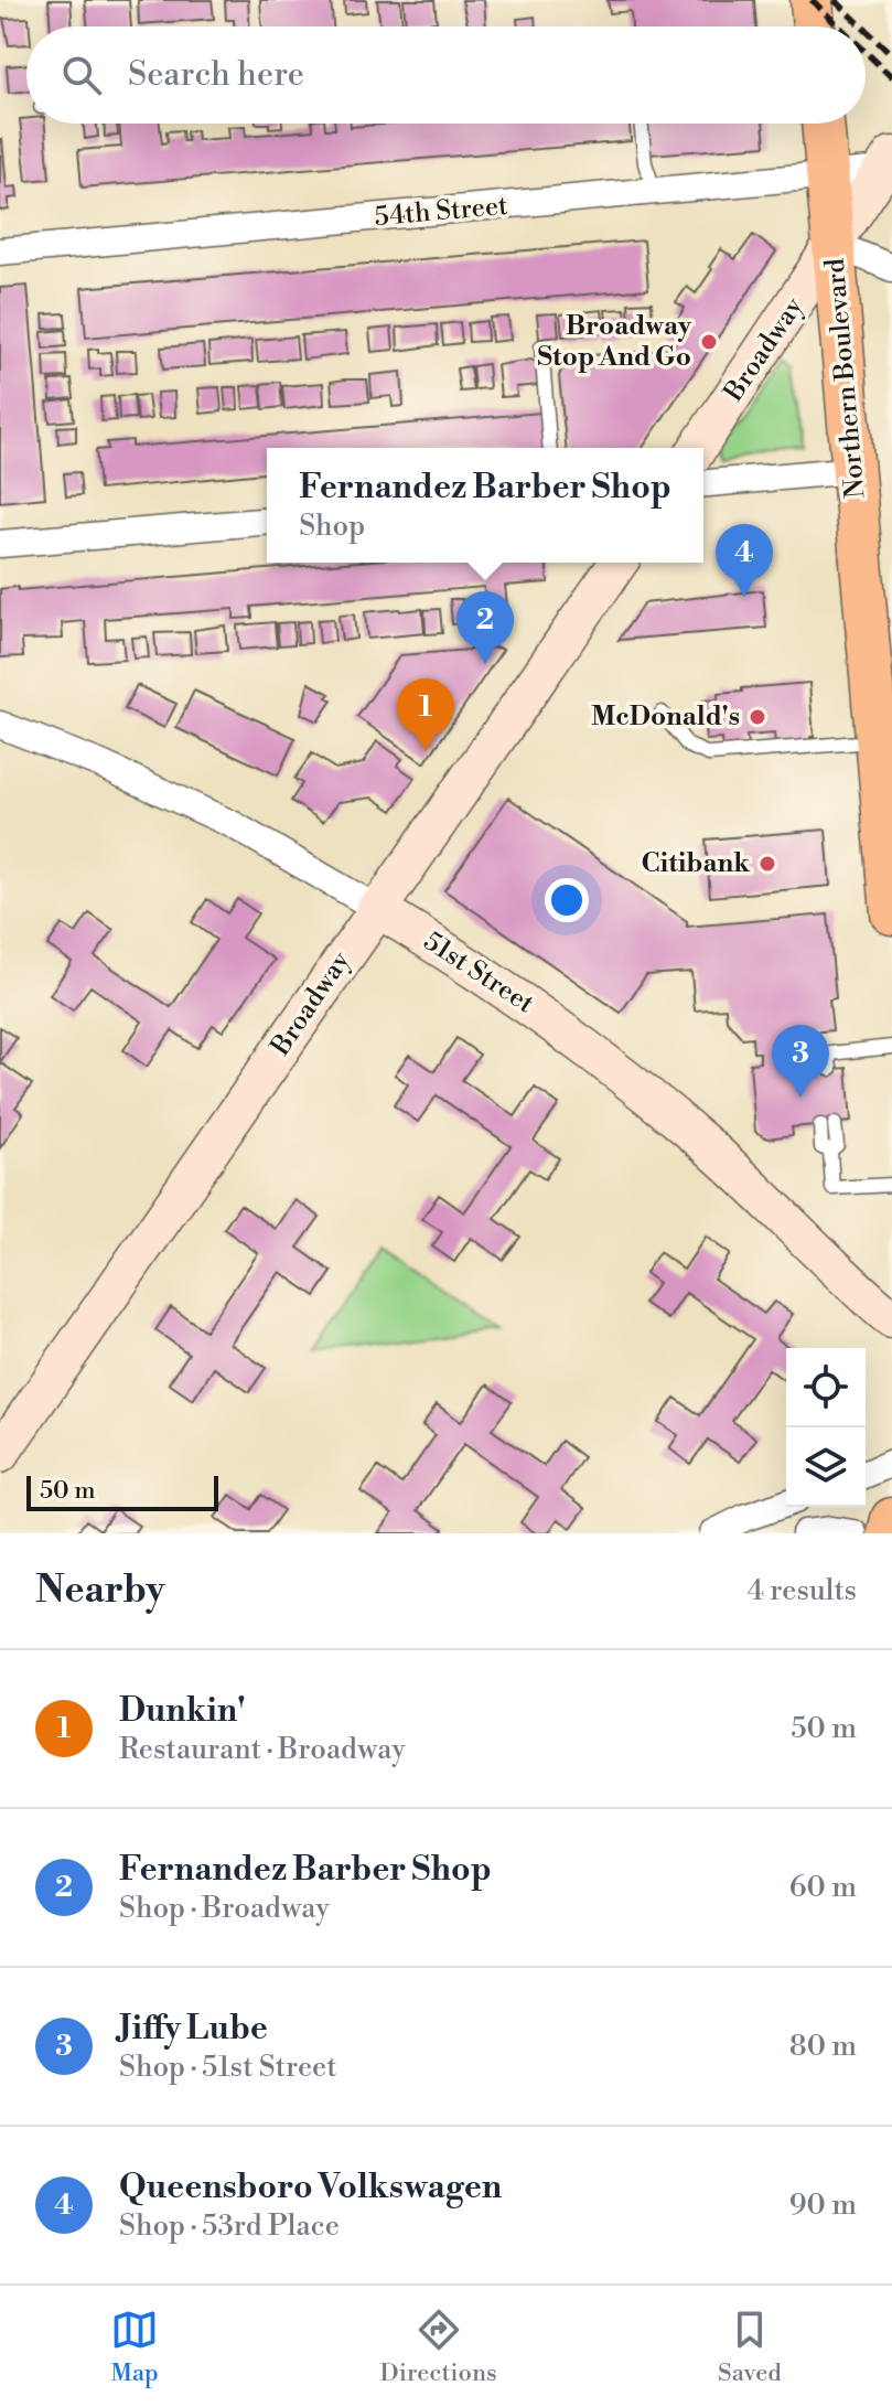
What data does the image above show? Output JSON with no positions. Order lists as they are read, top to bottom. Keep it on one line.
{"streets":{"main road":["Broadway","Northern Boulevard","51st Street"],"street":["54th Street"]},"crossings":[["54th Street","Broadway"],["54th Street","Northern Boulevard"],["Broadway","Northern Boulevard"],["Broadway","51st Street"]],"places":["Broadway Stop And Go","McDonald's","Citibank"],"scale_bar":"50 m","page":{"search":"Search here","popup":["Fernandez Barber Shop","Shop"],"pins":["4","2","1","3"],"scale":"50 m","heading":["Nearby","4 results"],"list":[{"mark":"1","name":"Dunkin'","note":"Restaurant · Broadway","value":"50 m"},{"mark":"2","name":"Fernandez Barber Shop","note":"Shop · Broadway","value":"60 m"},{"mark":"3","name":"Jiffy Lube","note":"Shop · 51st Street","value":"80 m"},{"mark":"4","name":"Queensboro Volkswagen","note":"Shop · 53rd Place","value":"90 m"}],"nav":["Map","Directions","Saved"]}}
